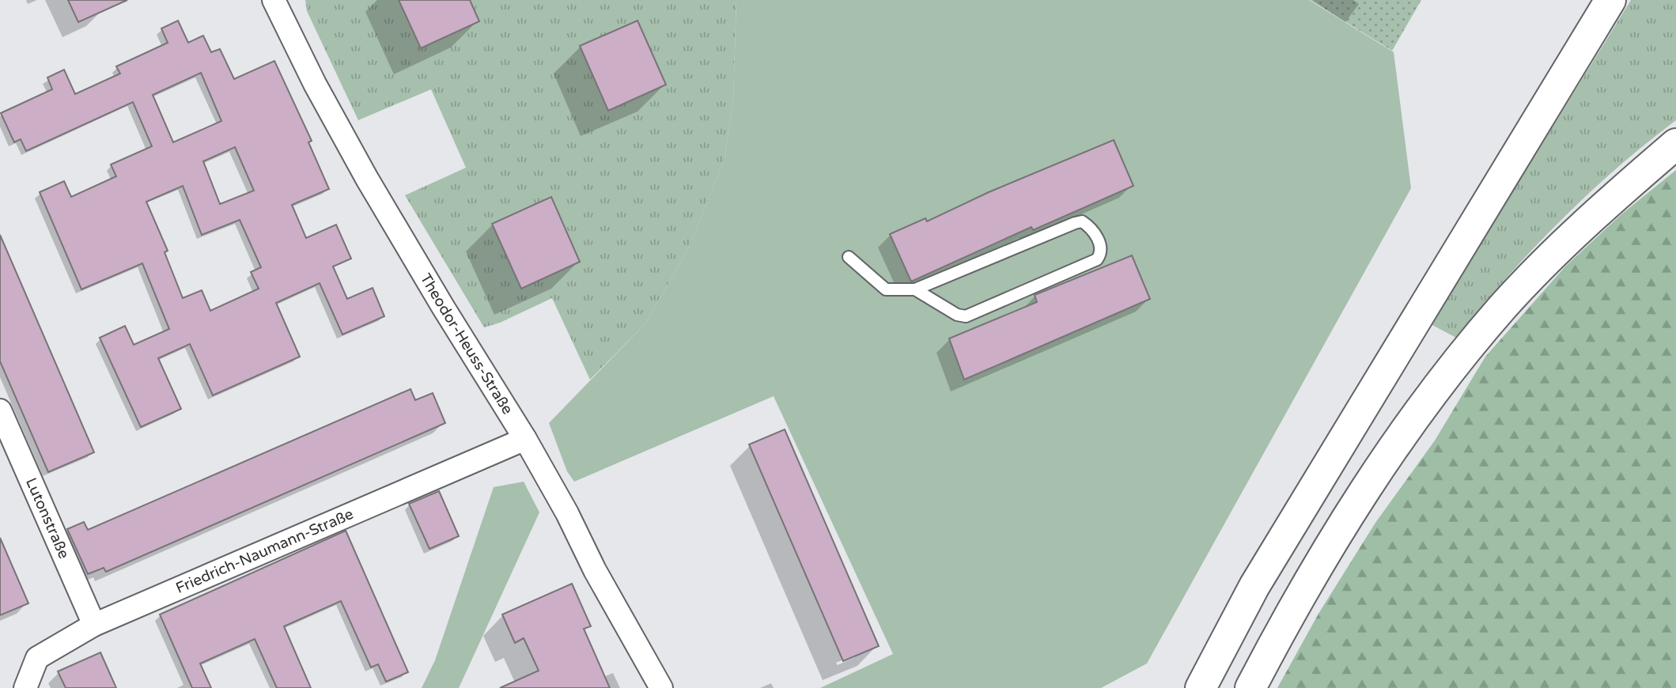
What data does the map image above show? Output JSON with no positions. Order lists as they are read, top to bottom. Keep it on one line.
{"streets":{"street":["Theodor-Heuss-Straße","Lutonstraße","Friedrich-Naumann-Straße"]},"crossings":[["Theodor-Heuss-Straße","Friedrich-Naumann-Straße"],["Lutonstraße","Friedrich-Naumann-Straße"]]}
